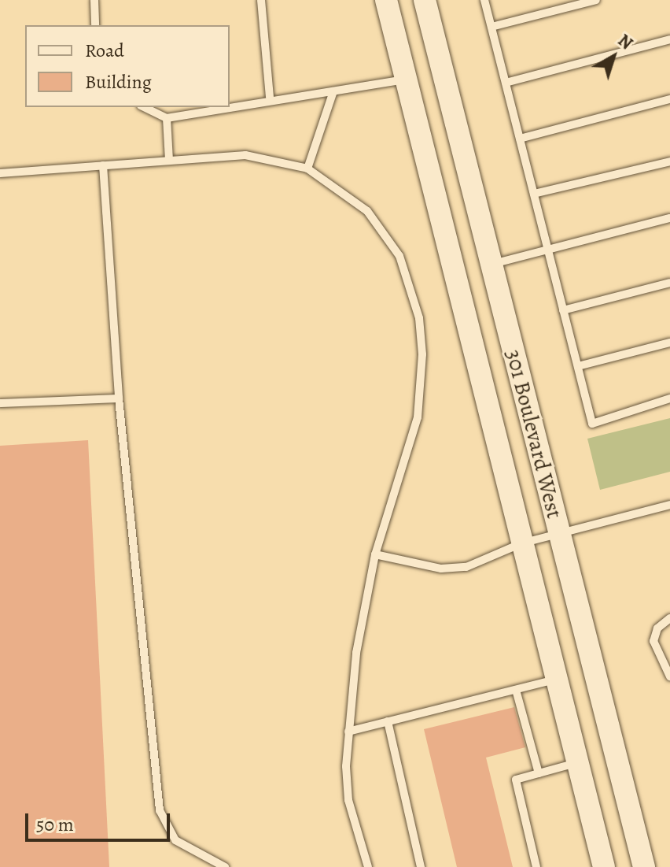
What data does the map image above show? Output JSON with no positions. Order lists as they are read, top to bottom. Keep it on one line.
{"streets":{"main road":["301 Boulevard West"]},"legend":["Road","Building"],"scale_bar":"50 m","north":"top right"}
